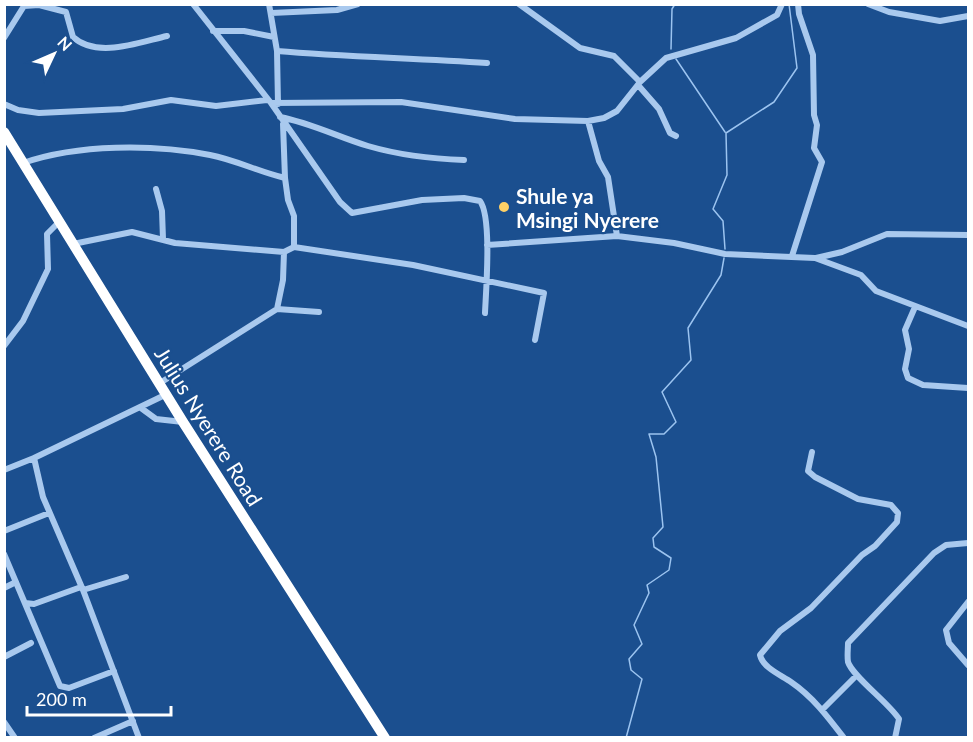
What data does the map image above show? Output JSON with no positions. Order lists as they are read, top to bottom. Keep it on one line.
{"streets":{"highway":["Julius Nyerere Road"]},"places":["Shule ya Msingi Nyerere"],"scale_bar":"200 m","north":"top right"}
